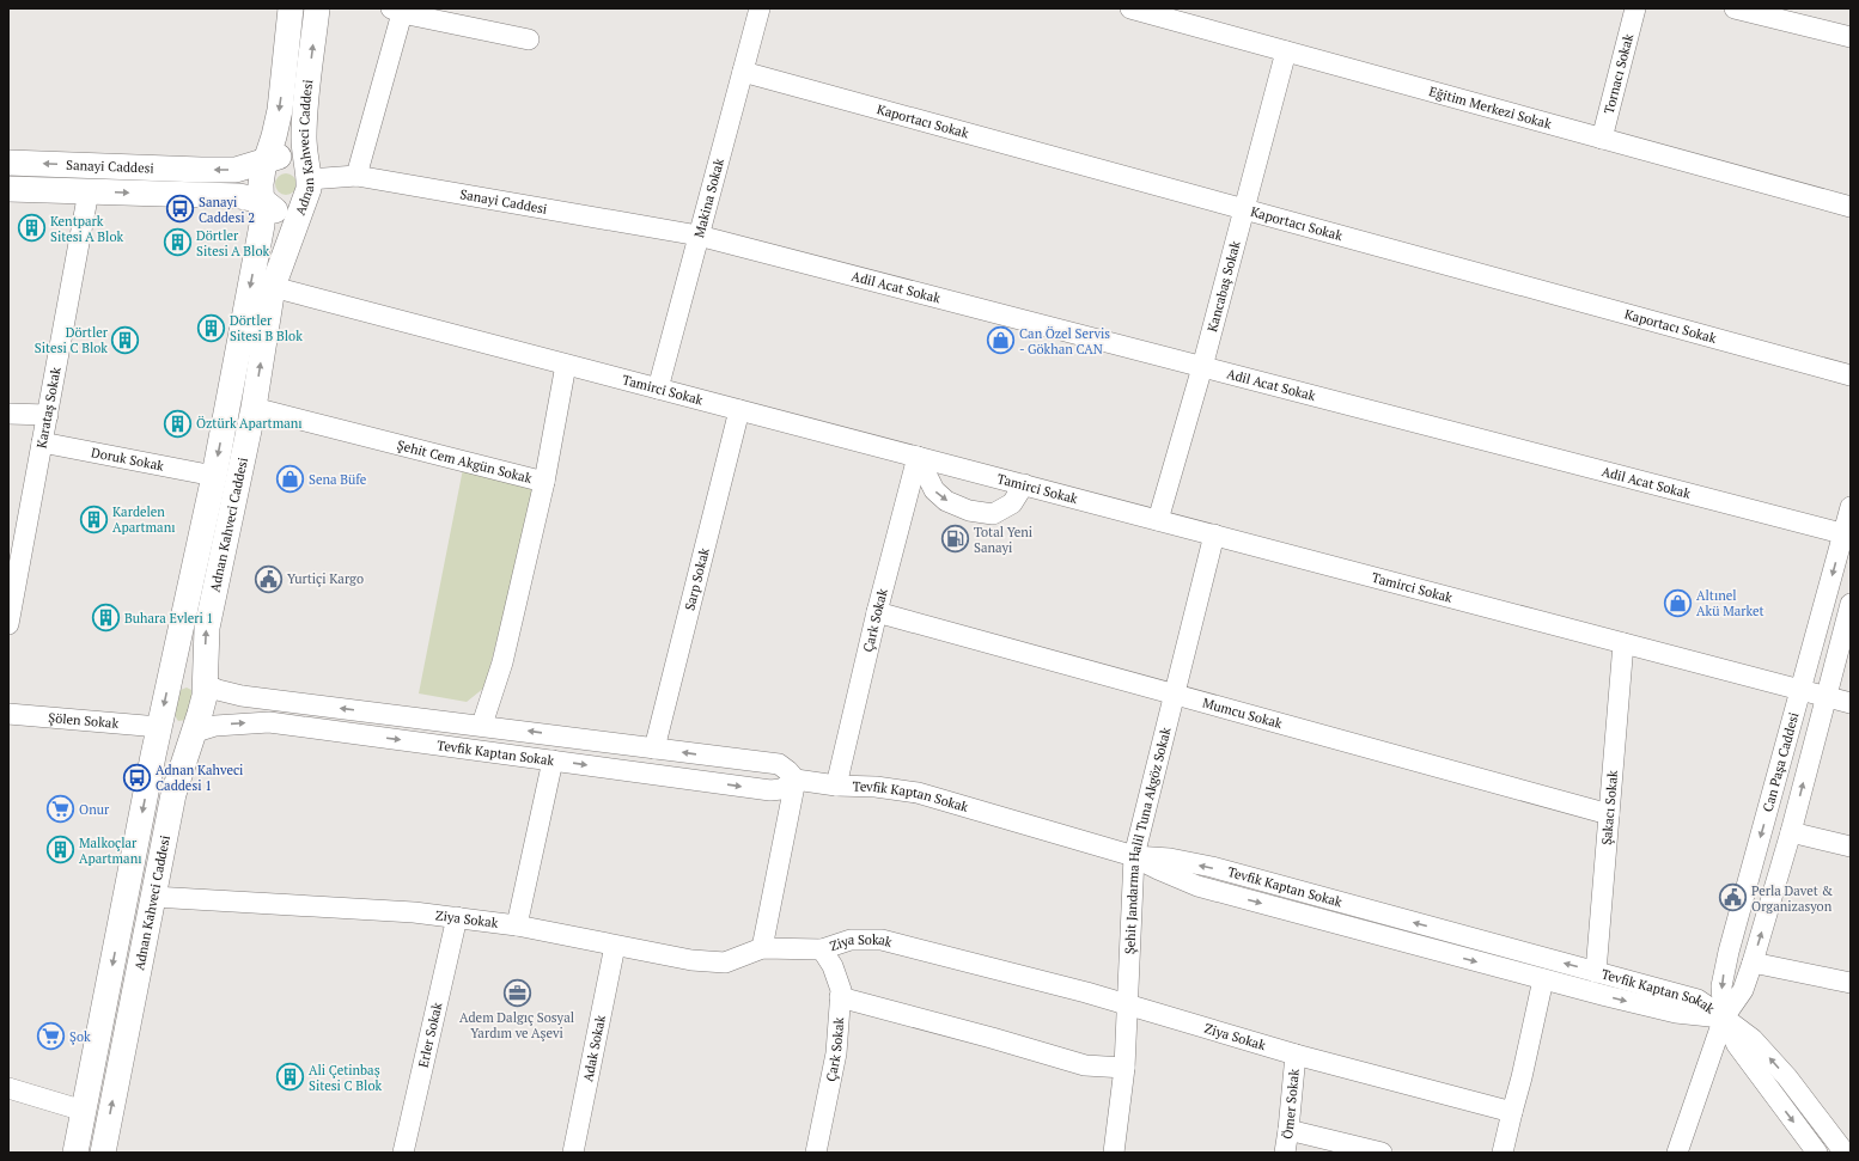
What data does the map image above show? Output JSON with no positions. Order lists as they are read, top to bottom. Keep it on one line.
{"streets":{"main road":["Adnan Kahveci Caddesi","Sanayi Caddesi"],"street":["Tornacı Sokak","Eğitim Merkezi Sokak","Kaportacı Sokak","Makina Sokak","Kancabaş Sokak","Adil Acat Sokak","Tamirci Sokak","Karataş Sokak","Doruk Sokak","Şehit Cem Akgün Sokak","Sarp Sokak","Çark Sokak","Mumcu Sokak","Şölen Sokak","Tevfik Kaptan Sokak","Can Paşa Caddesi","Şakacı Sokak","Şehit Jandarma Halil Tuna Akgöz Sokak","Ziya Sokak","Erler Sokak","Adak Sokak","Ömer Sokak"]},"crossings":[["Tornacı Sokak","Eğitim Merkezi Sokak"],["Eğitim Merkezi Sokak","Kancabaş Sokak"],["Kaportacı Sokak","Makina Sokak"],["Kaportacı Sokak","Kancabaş Sokak"],["Adnan Kahveci Caddesi","Sanayi Caddesi"],["Adnan Kahveci Caddesi","Tamirci Sokak"],["Adnan Kahveci Caddesi","Doruk Sokak"],["Adnan Kahveci Caddesi","Şehit Cem Akgün Sokak"],["Adnan Kahveci Caddesi","Şölen Sokak"],["Adnan Kahveci Caddesi","Tevfik Kaptan Sokak"],["Adnan Kahveci Caddesi","Ziya Sokak"],["Sanayi Caddesi","Makina Sokak"],["Sanayi Caddesi","Adil Acat Sokak"],["Sanayi Caddesi","Karataş Sokak"],["Makina Sokak","Adil Acat Sokak"],["Makina Sokak","Tamirci Sokak"],["Kancabaş Sokak","Adil Acat Sokak"],["Kancabaş Sokak","Tamirci Sokak"],["Adil Acat Sokak","Can Paşa Caddesi"],["Tamirci Sokak","Sarp Sokak"],["Tamirci Sokak","Çark Sokak"],["Tamirci Sokak","Can Paşa Caddesi"],["Tamirci Sokak","Şakacı Sokak"],["Tamirci Sokak","Şehit Jandarma Halil Tuna Akgöz Sokak"],["Karataş Sokak","Doruk Sokak"],["Şehit Cem Akgün Sokak","Tevfik Kaptan Sokak"],["Sarp Sokak","Tevfik Kaptan Sokak"],["Çark Sokak","Mumcu Sokak"],["Çark Sokak","Tevfik Kaptan Sokak"],["Çark Sokak","Ziya Sokak"],["Mumcu Sokak","Şakacı Sokak"],["Mumcu Sokak","Şehit Jandarma Halil Tuna Akgöz Sokak"],["Tevfik Kaptan Sokak","Can Paşa Caddesi"],["Tevfik Kaptan Sokak","Şakacı Sokak"],["Tevfik Kaptan Sokak","Şehit Jandarma Halil Tuna Akgöz Sokak"],["Şehit Jandarma Halil Tuna Akgöz Sokak","Ziya Sokak"],["Ziya Sokak","Erler Sokak"],["Ziya Sokak","Adak Sokak"],["Ziya Sokak","Ömer Sokak"]],"places":{"bus stop":["Sanayi Caddesi 2","Adnan Kahveci Caddesi 1"],"building":["Kentpark Sitesi A Blok","Dörtler Sitesi A Blok","Dörtler Sitesi B Blok","Dörtler Sitesi C Blok","Öztürk Apartmanı","Kardelen Apartmanı","Buhara Evleri 1","Malkoçlar Apartmanı","Ali Çetinbaş Sitesi C Blok"],"shop":["Can Özel Servis - Gökhan CAN","Sena Büfe","Altınel Akü Market"],"fuel station":["Total Yeni Sanayi"],"public building":["Yurtiçi Kargo","Perla Davet & Organizasyon"],"supermarket":["Onur","Şok"],"office":["Adem Dalgıç Sosyal Yardım ve Aşevi"]}}
